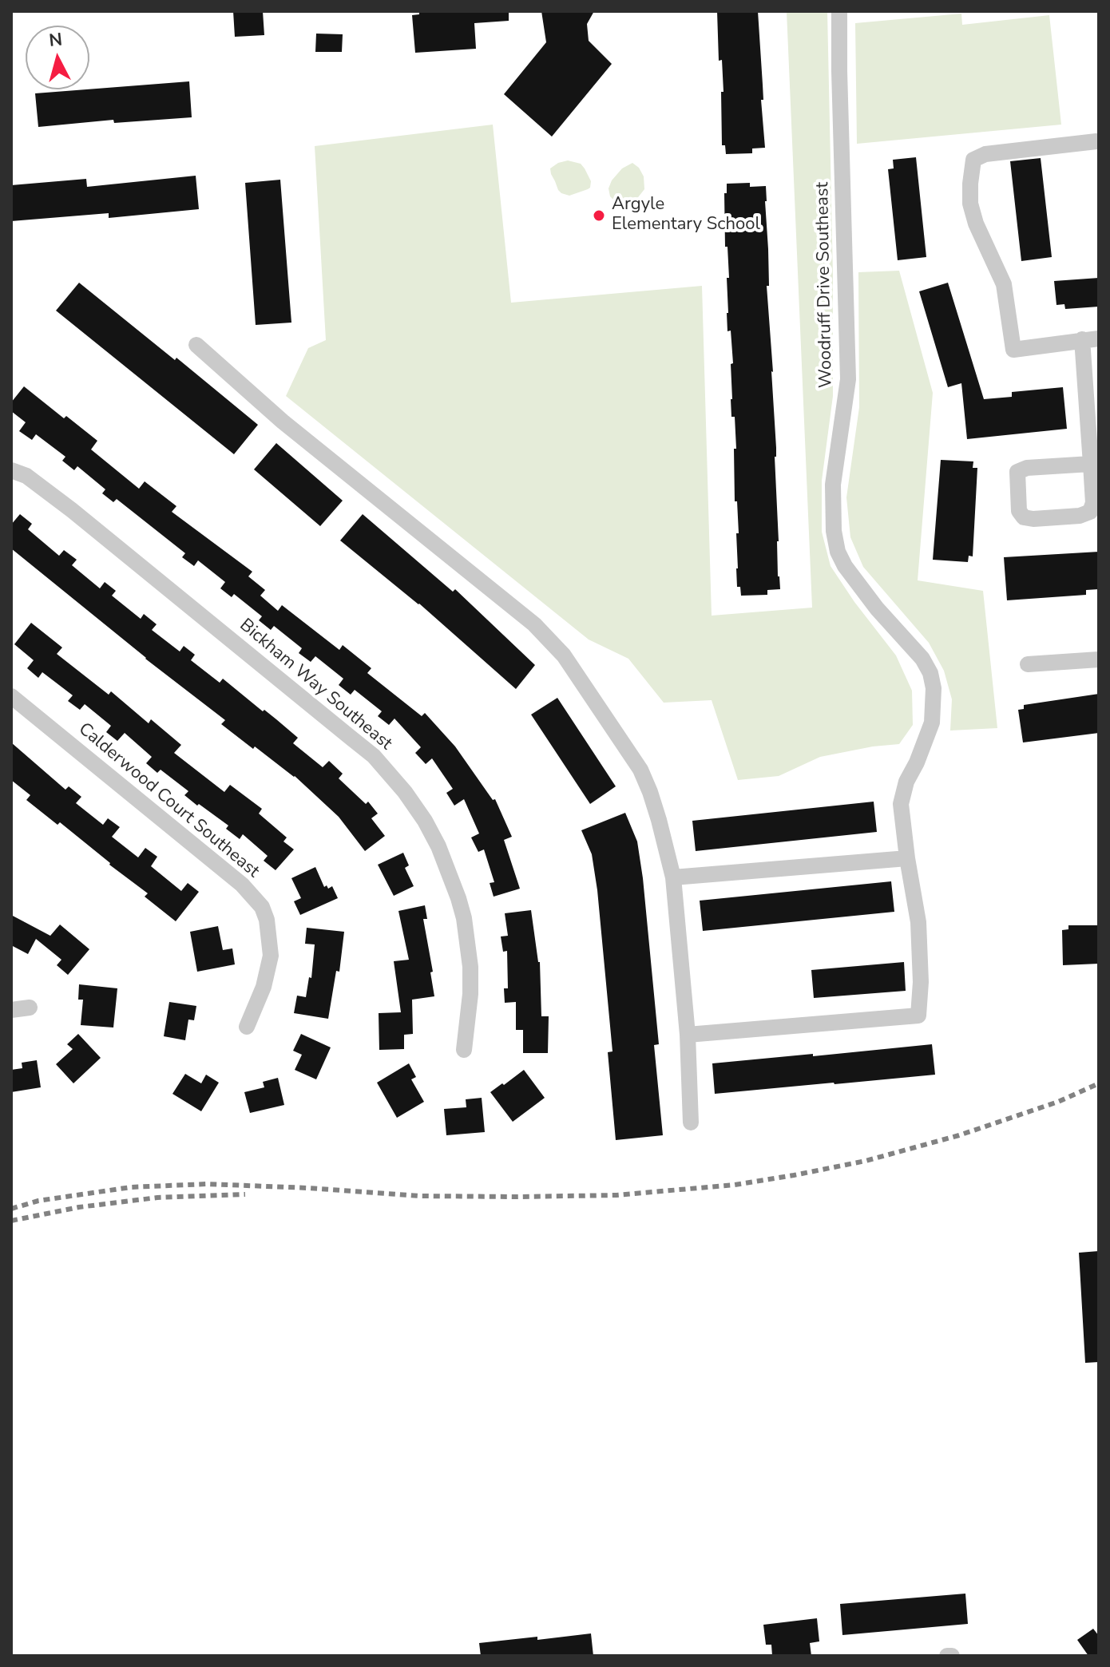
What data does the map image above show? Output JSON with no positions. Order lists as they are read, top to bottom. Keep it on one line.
{"streets":{"street":["Woodruff Drive Southeast","Bickham Way Southeast","Calderwood Court Southeast"]},"places":["Argyle Elementary School"],"north":"top"}
